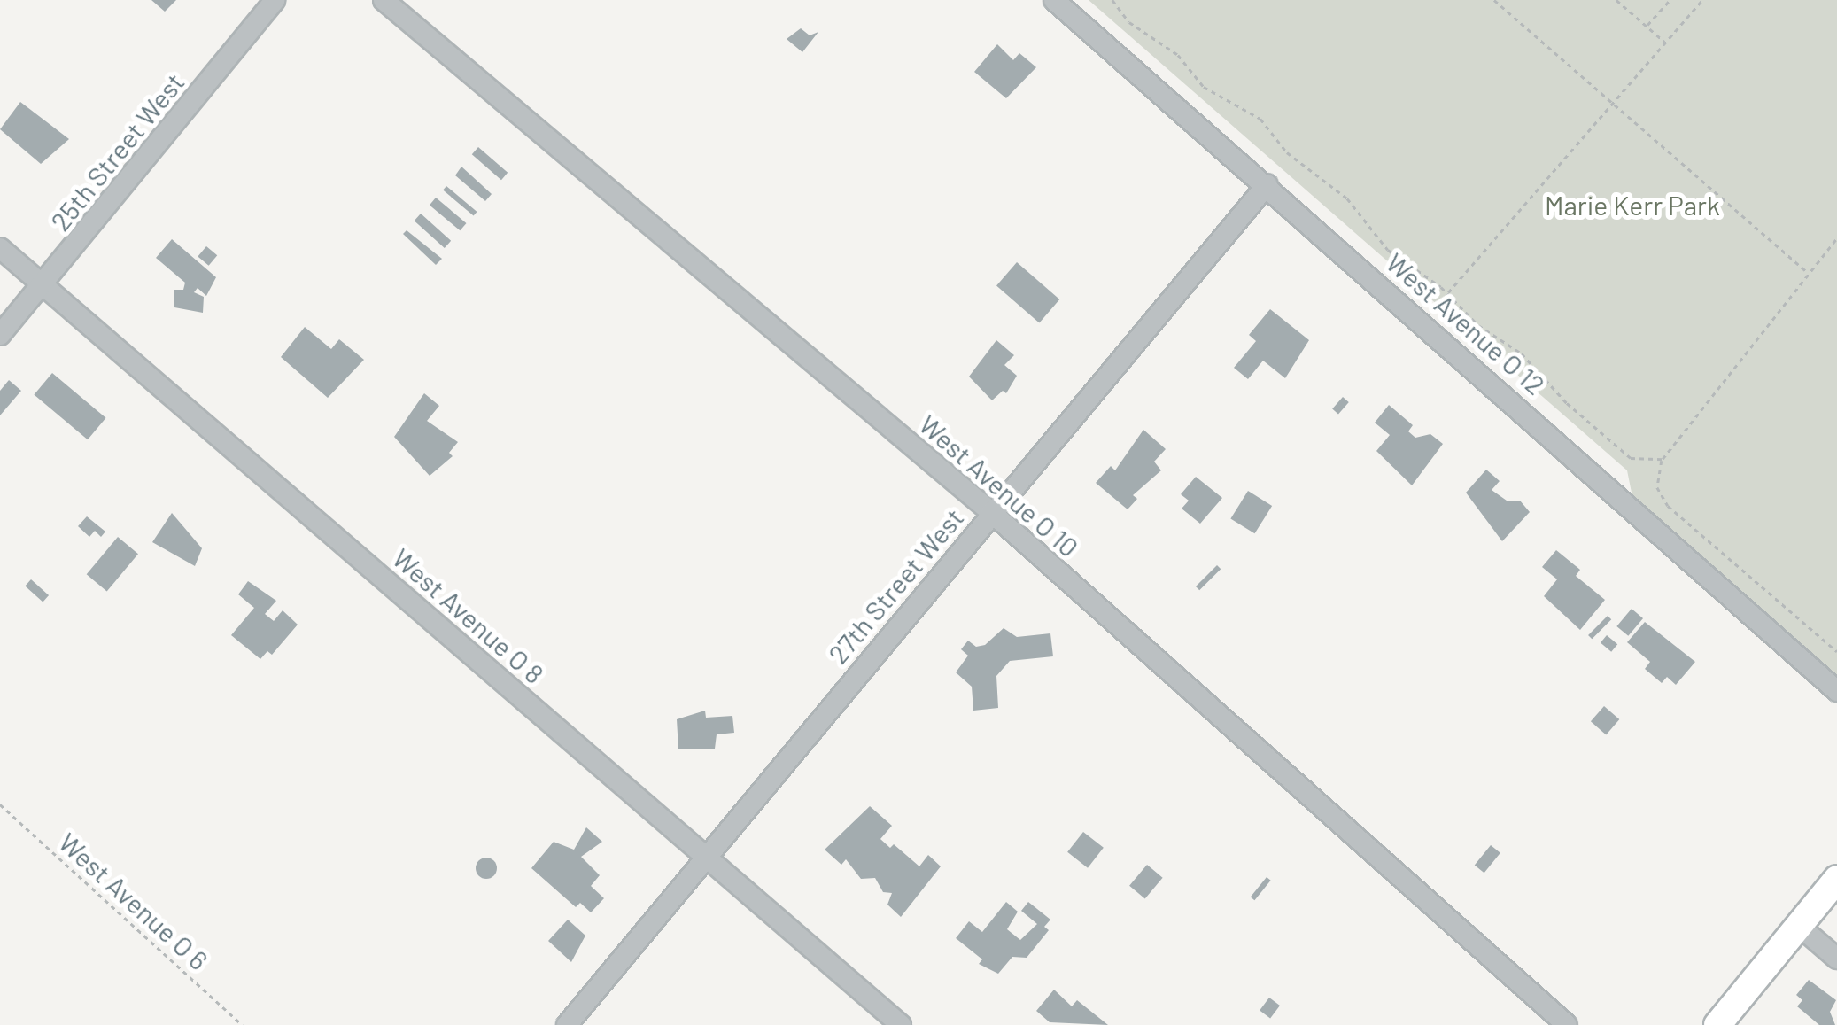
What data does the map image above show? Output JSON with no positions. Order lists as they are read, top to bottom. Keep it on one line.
{"streets":{"street":["25th Street West","West Avenue O 12","West Avenue O 10","27th Street West","West Avenue O 8"],"path":["West Avenue O 6"]},"crossings":[["25th Street West","West Avenue O 8"],["West Avenue O 12","27th Street West"],["West Avenue O 10","27th Street West"],["27th Street West","West Avenue O 8"]],"parks":["Marie Kerr Park"]}
